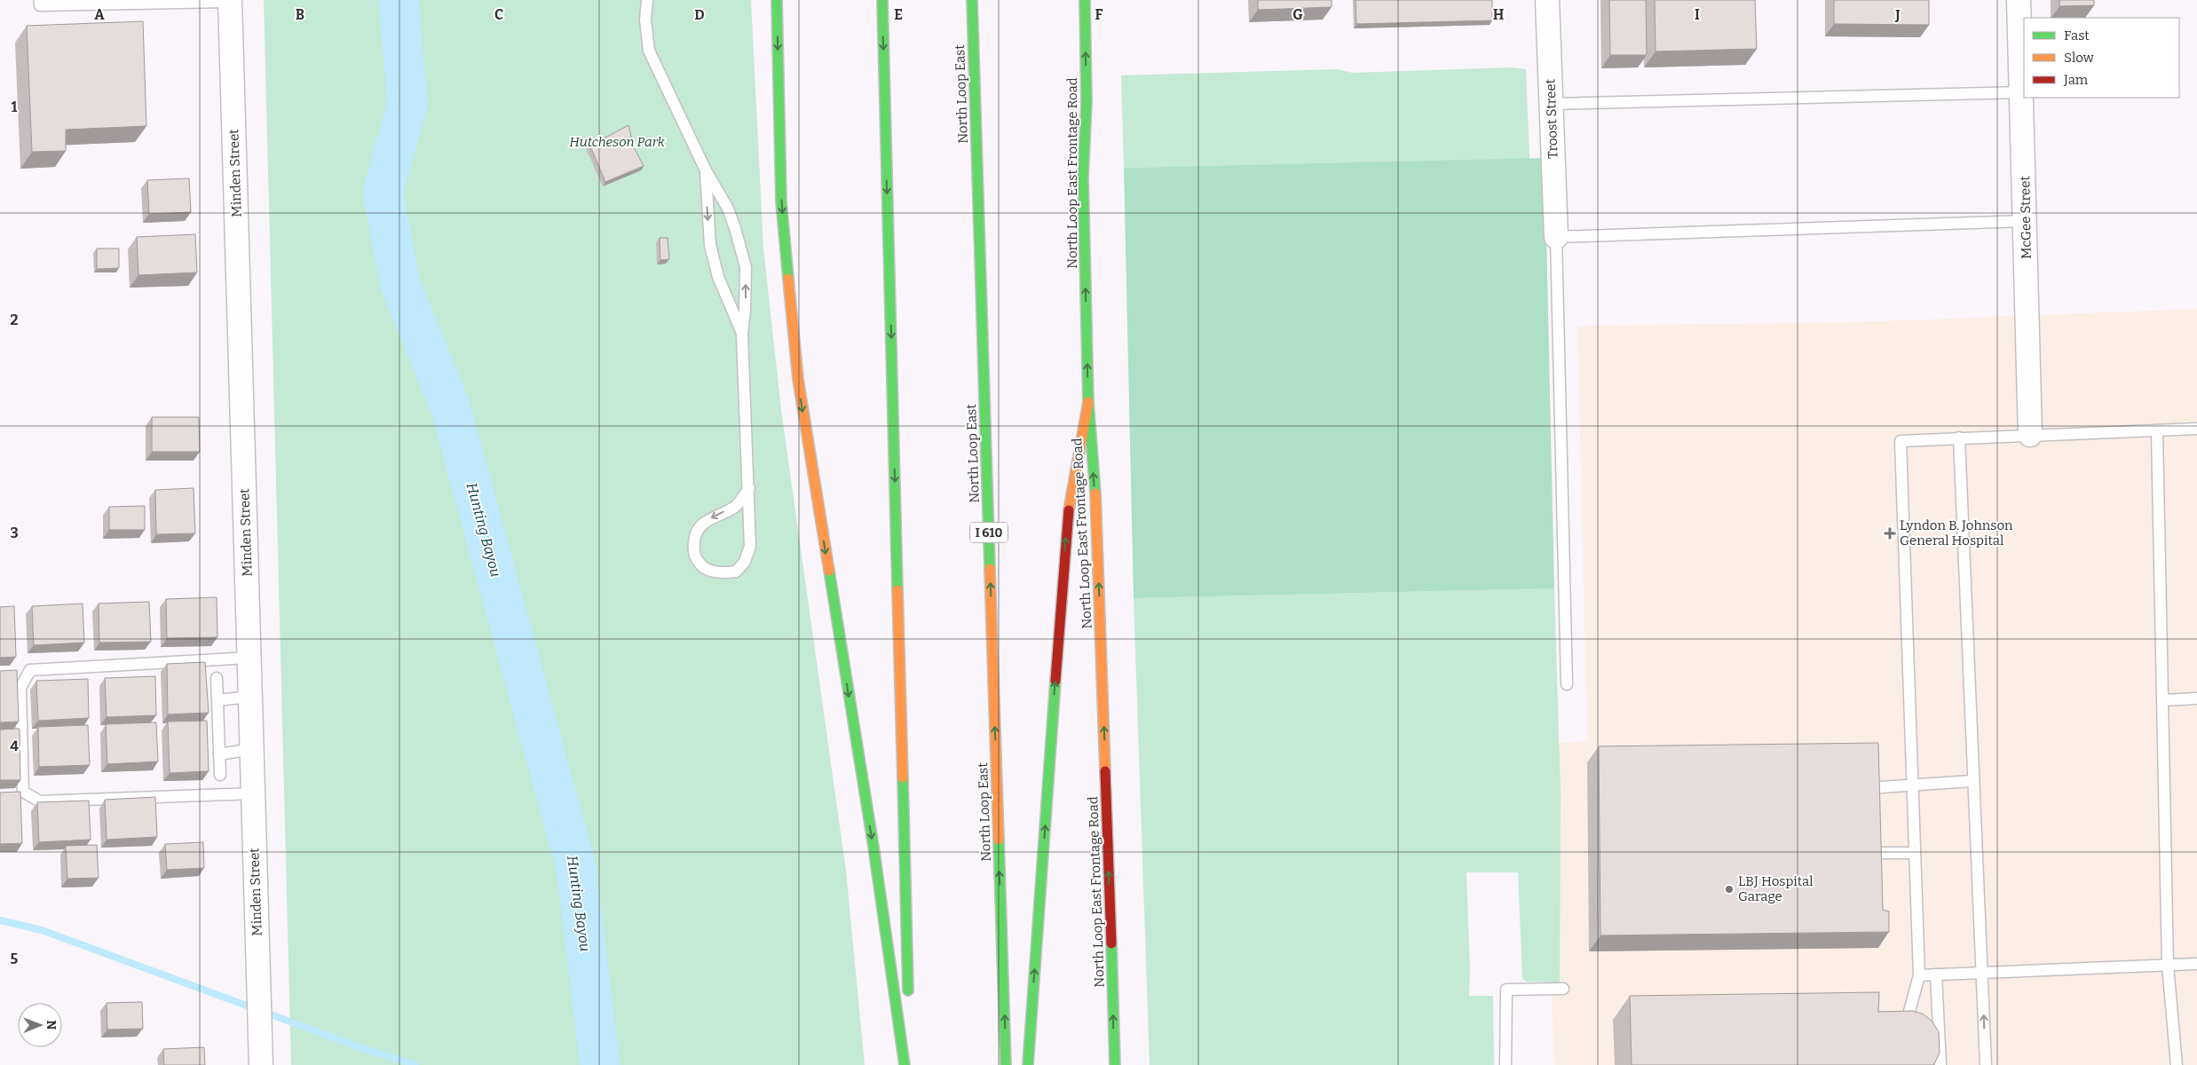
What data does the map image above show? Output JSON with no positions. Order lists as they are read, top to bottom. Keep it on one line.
{"streets":{"main road":["North Loop East","North Loop East Frontage Road","I 610"],"street":["Troost Street","Minden Street","McGee Street"]},"water":["Hunting Bayou"],"parks":["Hutcheson Park"],"places":{"health":["Lyndon B. Johnson General Hospital"],"other":["LBJ Hospital Garage"]},"legend":["Fast","Slow","Jam"],"north":"right","grid":{"columns":["A","B","C","D","E","F","G","H","I","J"],"rows":["1","2","3","4","5"]}}
